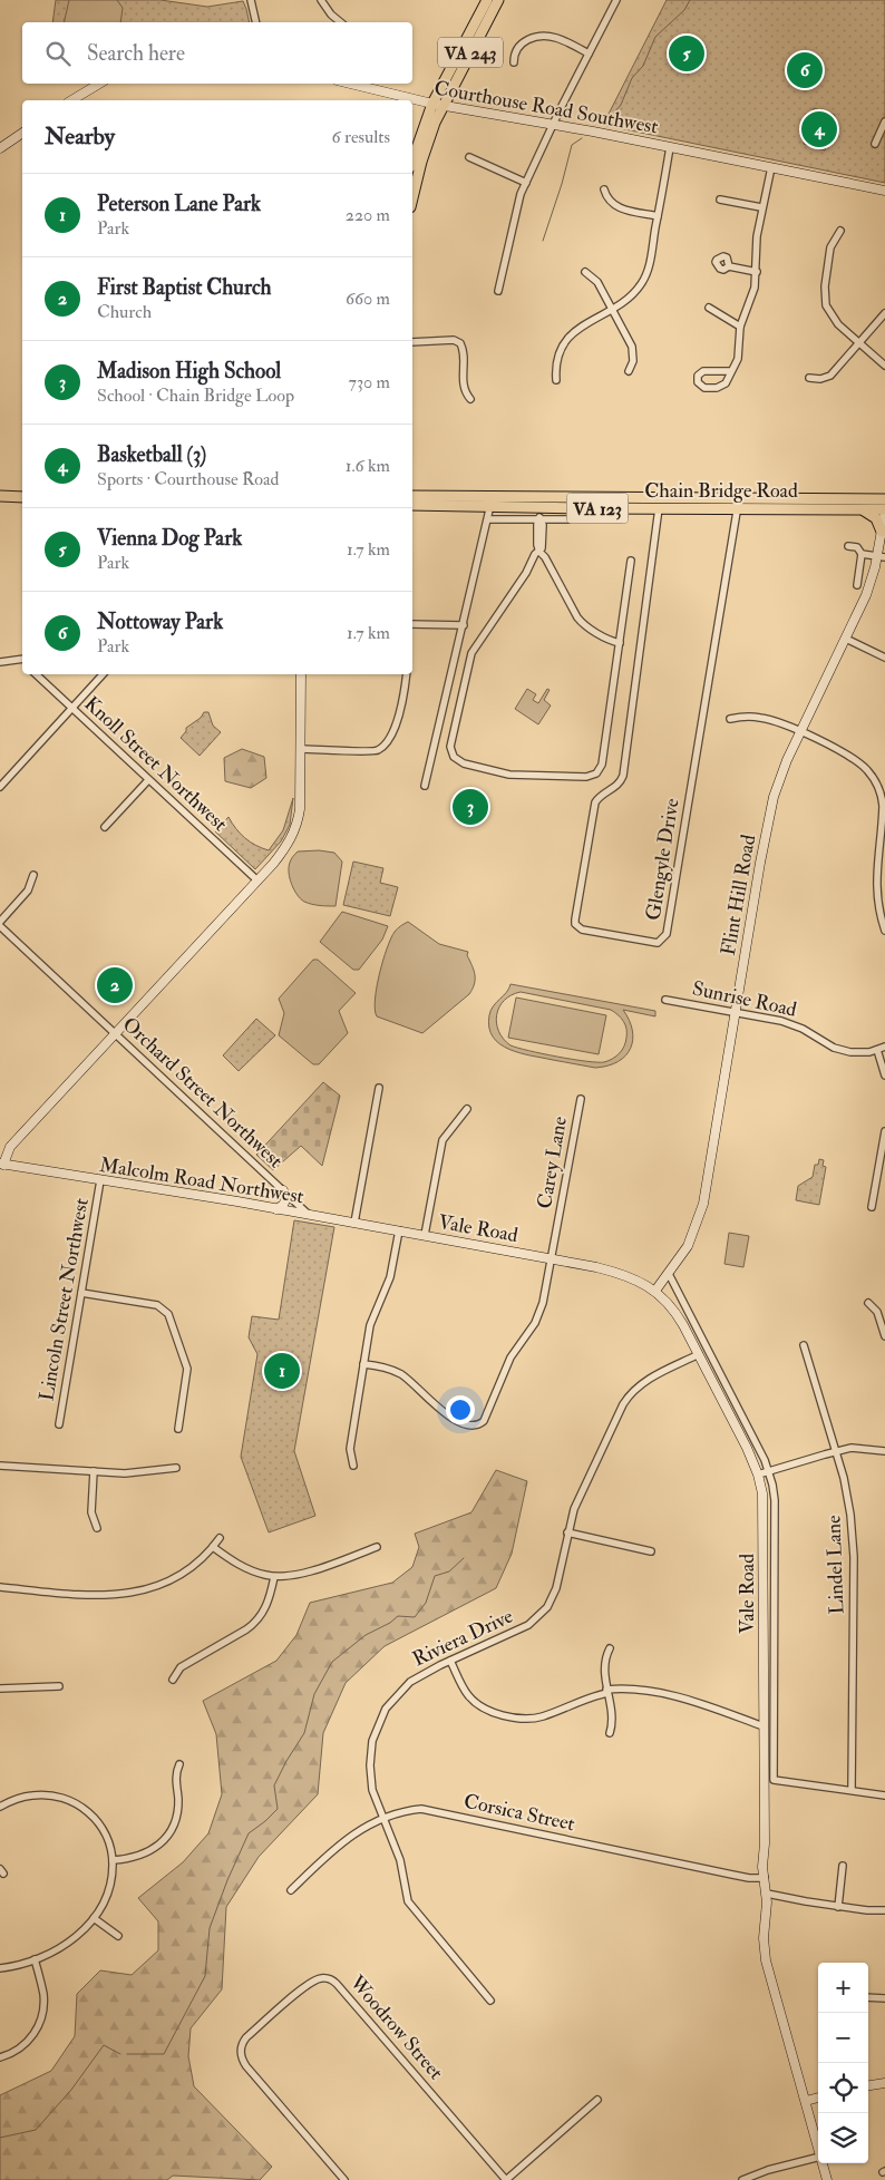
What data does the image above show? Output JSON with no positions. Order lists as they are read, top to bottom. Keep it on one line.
{"streets":{"main road":["VA 243","Chain Bridge Road","VA 123"],"street":["Courthouse Road Southwest","Knoll Street Northwest","Glengyle Drive","Flint Hill Road","Sunrise Road","Orchard Street Northwest","Carey Lane","Malcolm Road Northwest","Vale Road","Lincoln Street Northwest","Lindel Lane","Riviera Drive","Corsica Street","Woodrow Street"]},"crossings":[["VA 243","Courthouse Road Southwest"],["Chain Bridge Road","VA 123"],["Chain Bridge Road","Glengyle Drive"],["Chain Bridge Road","Flint Hill Road"],["Flint Hill Road","Sunrise Road"],["Flint Hill Road","Vale Road"],["Orchard Street Northwest","Malcolm Road Northwest"],["Carey Lane","Vale Road"],["Malcolm Road Northwest","Vale Road"],["Malcolm Road Northwest","Lincoln Street Northwest"],["Vale Road","Riviera Drive"],["Vale Road","Corsica Street"],["Riviera Drive","Corsica Street"]],"page":{"search":"Search here","pins":["5","6","4","3","2","1"],"heading":["Nearby","6 results"],"list":[{"mark":"1","name":"Peterson Lane Park","note":"Park","value":"220 m"},{"mark":"2","name":"First Baptist Church","note":"Church","value":"660 m"},{"mark":"3","name":"Madison High School","note":"School · Chain Bridge Loop","value":"730 m"},{"mark":"4","name":"Basketball (3)","note":"Sports · Courthouse Road","value":"1.6 km"},{"mark":"5","name":"Vienna Dog Park","note":"Park","value":"1.7 km"},{"mark":"6","name":"Nottoway Park","note":"Park","value":"1.7 km"}],"map_buttons":["+","−"]}}
